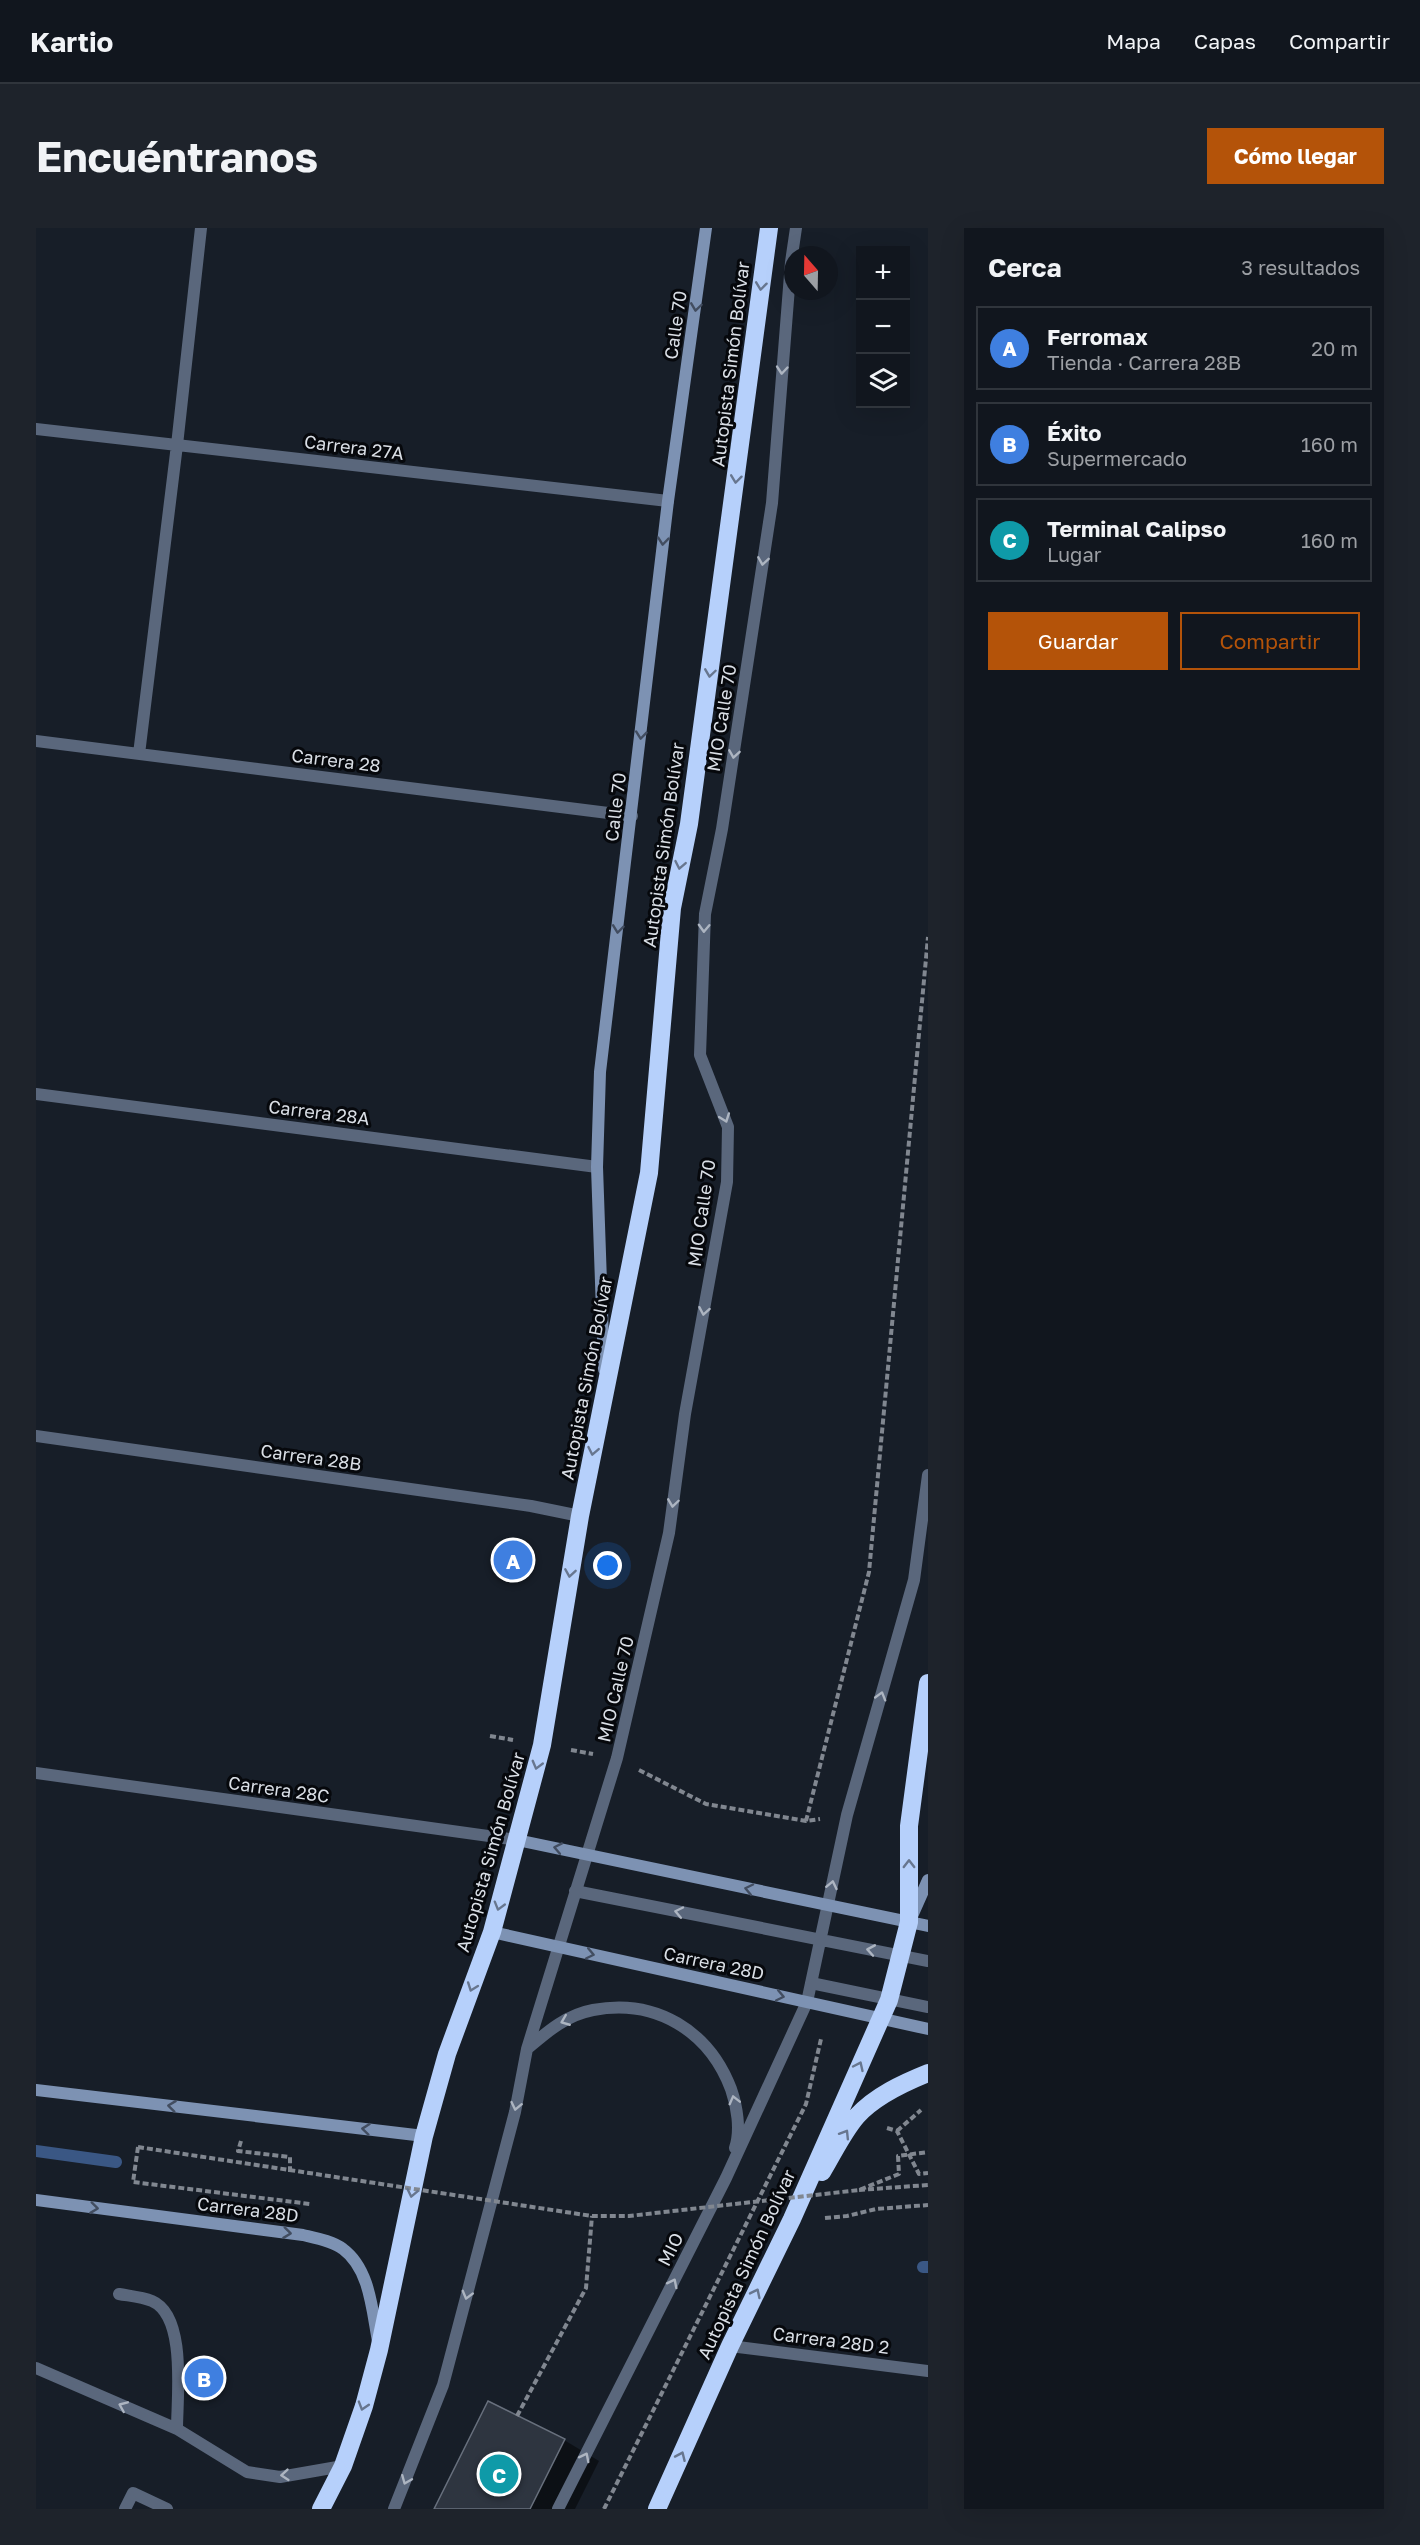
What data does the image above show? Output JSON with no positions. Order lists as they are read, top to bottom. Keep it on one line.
{"streets":{"highway":["Autopista Simón Bolívar"],"street":["Calle 70","Carrera 27A","MIO Calle 70","Carrera 28","Carrera 28A","Carrera 28B","Carrera 28C","Carrera 28D","MIO","Carrera 28D 2"]},"crossings":[["Calle 70","Autopista Simón Bolívar"],["Calle 70","Carrera 27A"],["Calle 70","Carrera 28"],["Calle 70","Carrera 28A"],["Autopista Simón Bolívar","Carrera 28B"],["Autopista Simón Bolívar","Carrera 28C"],["Autopista Simón Bolívar","Carrera 28D"],["Autopista Simón Bolívar","Carrera 28D 2"],["MIO Calle 70","Carrera 28D"],["Carrera 28D","MIO"]],"one_way":["Calle 70","MIO Calle 70","MIO"],"north":"top","page":{"header":"Kartio","nav":["Mapa","Capas","Compartir"],"buttons":["Cómo llegar",["Guardar","Compartir"]],"title":"Encuéntranos","heading":["Cerca","3 resultados"],"map_buttons":["+","−"],"list":[{"mark":"A","name":"Ferromax","note":"Tienda · Carrera 28B","value":"20 m"},{"mark":"B","name":"Éxito","note":"Supermercado","value":"160 m"},{"mark":"C","name":"Terminal Calipso","note":"Lugar","value":"160 m"}],"pins":["A","B","C"]}}
